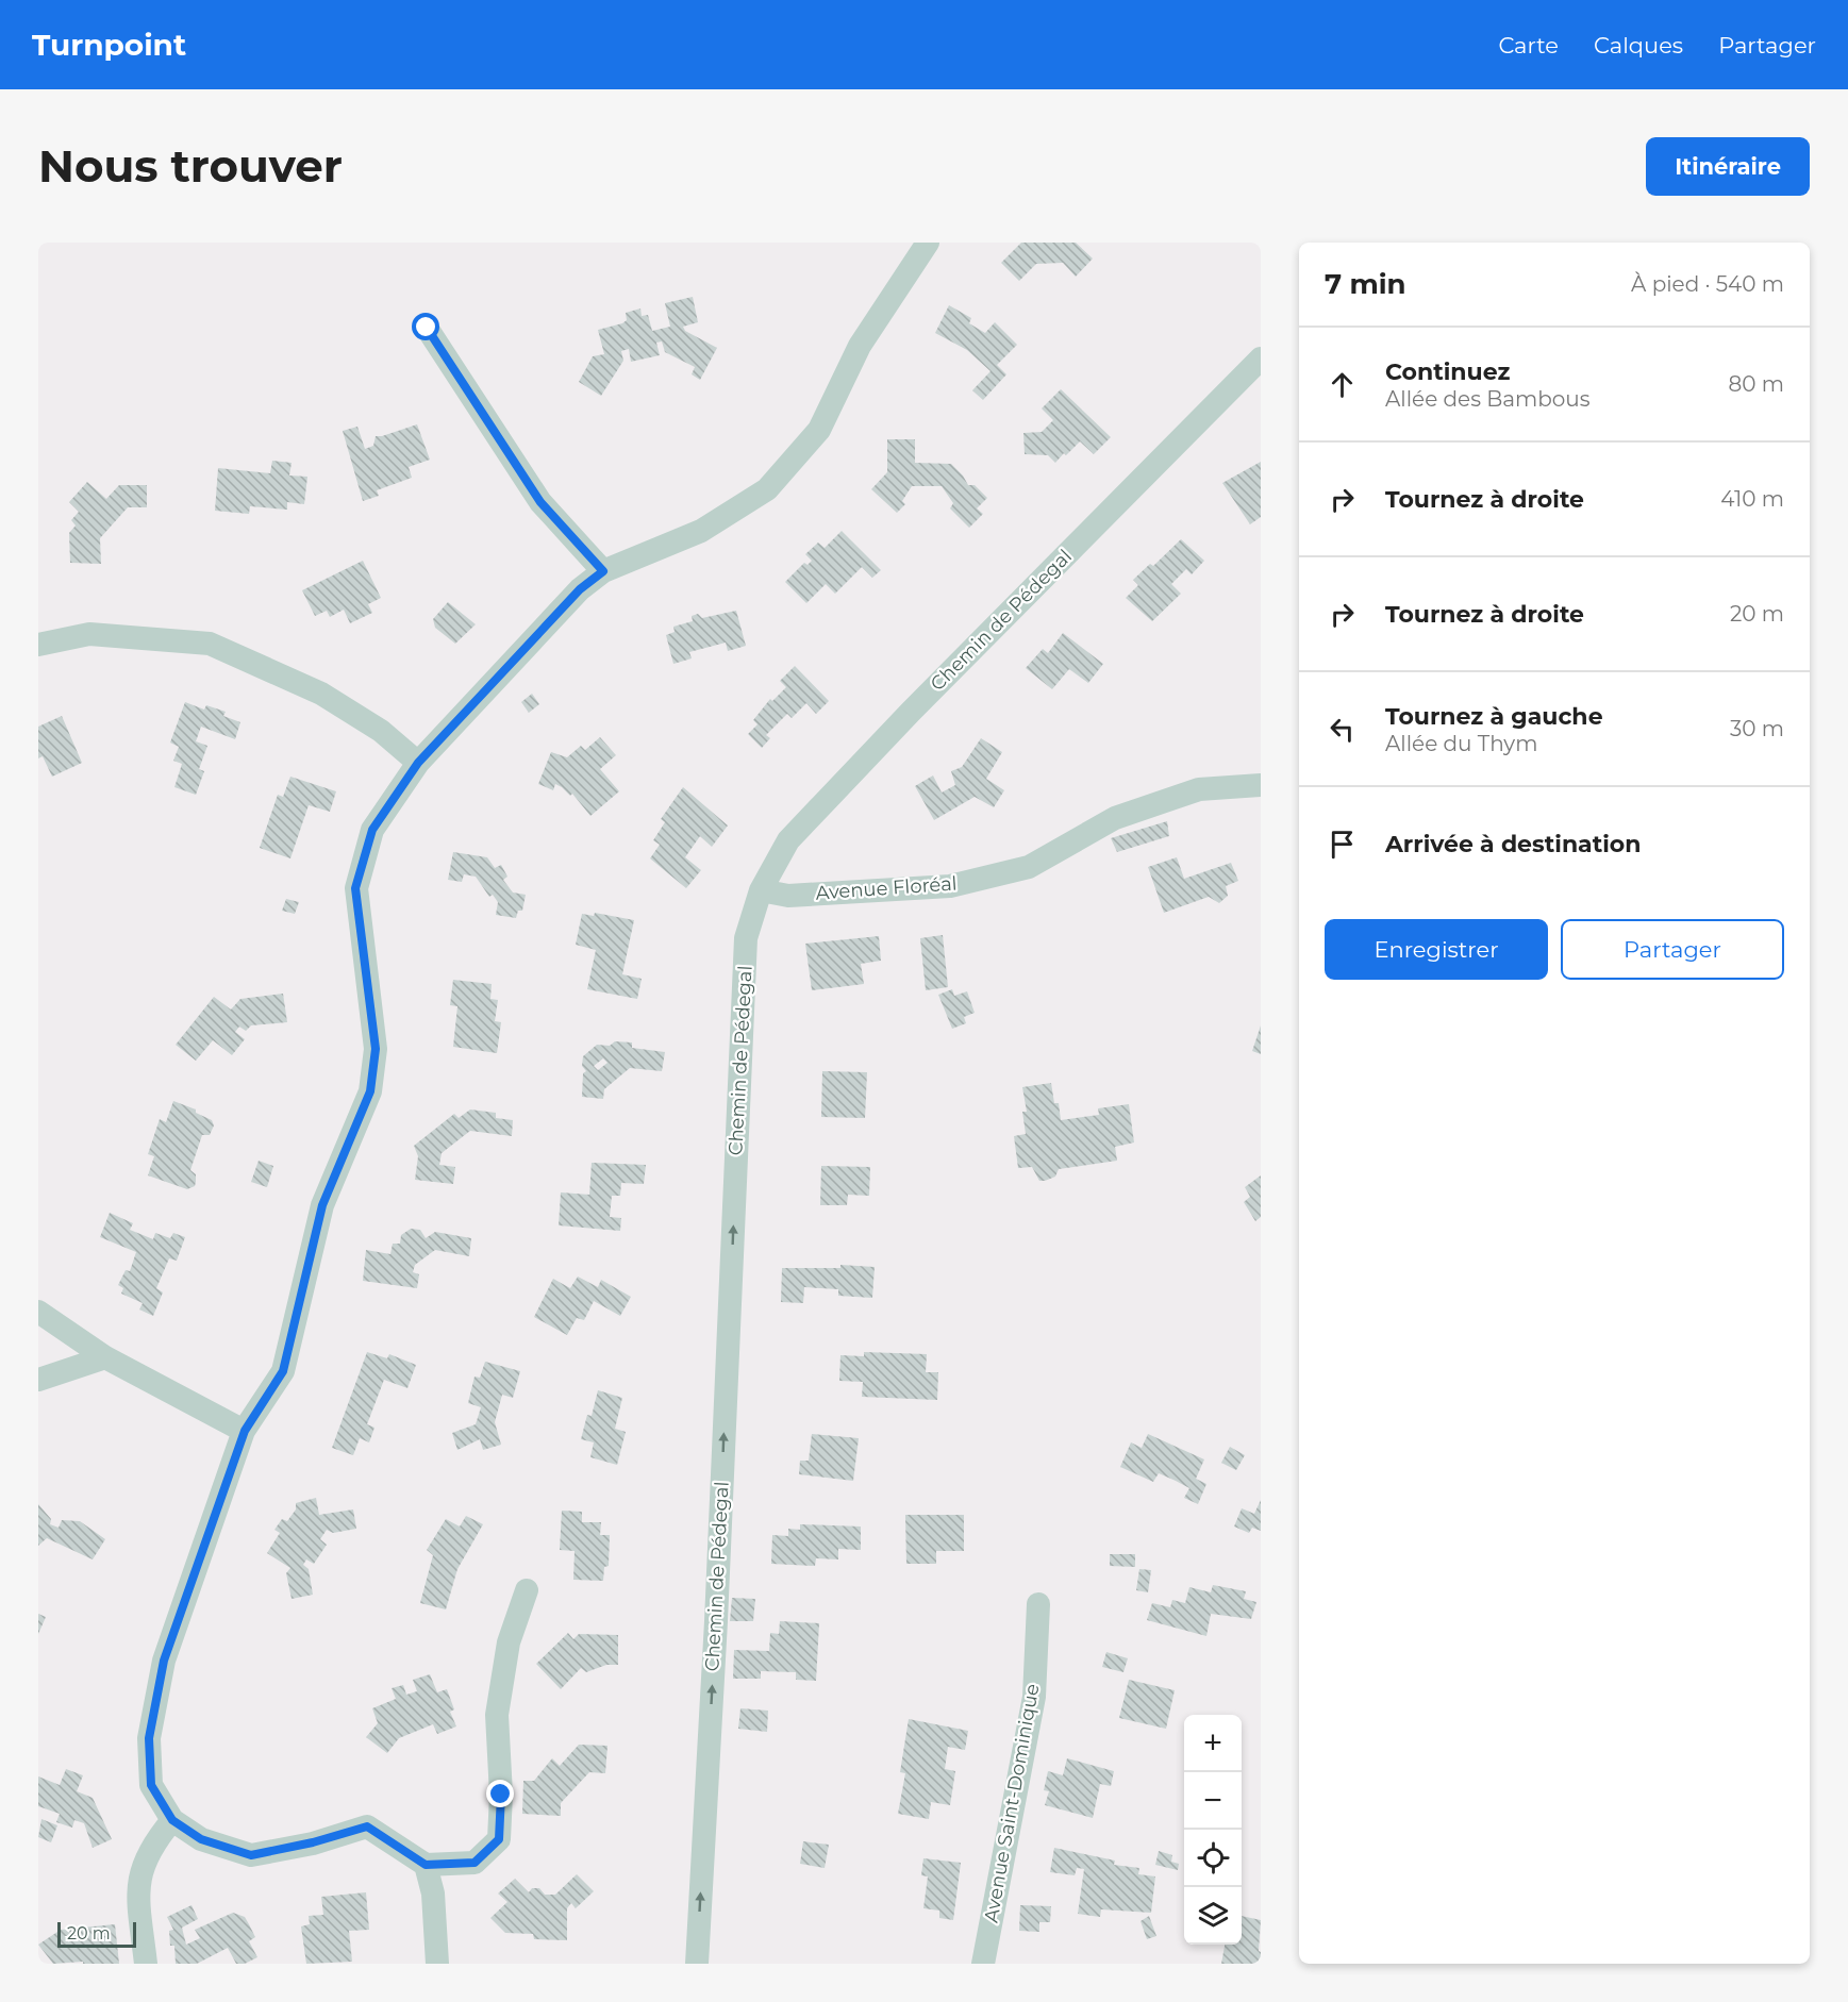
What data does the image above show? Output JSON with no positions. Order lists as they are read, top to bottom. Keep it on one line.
{"streets":{"street":["Chemin de Pédegal","Avenue Floréal","Avenue Saint-Dominique"]},"crossings":[["Chemin de Pédegal","Avenue Floréal"]],"one_way":["Chemin de Pédegal"],"scale_bar":"20 m","page":{"header":"Turnpoint","nav":["Carte","Calques","Partager"],"buttons":["Itinéraire",["Enregistrer","Partager"]],"title":"Nous trouver","heading":["7 min","À pied · 540 m"],"list":[["Continuez","Allée des Bambous","80 m"],["Tournez à droite","410 m"],["Tournez à droite","20 m"],["Tournez à gauche","Allée du Thym","30 m"],"Arrivée à destination"],"map_buttons":["+","−"],"scale":"20 m"}}
